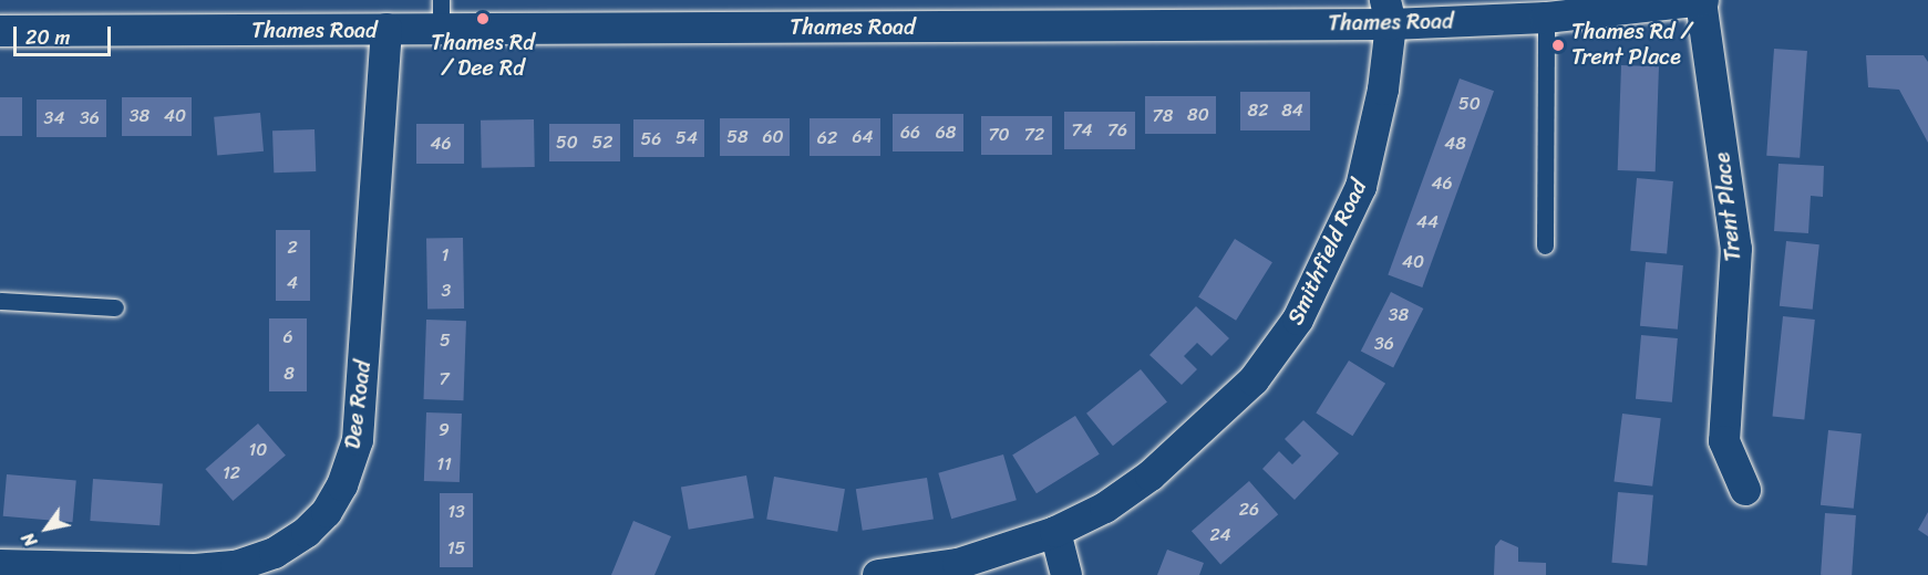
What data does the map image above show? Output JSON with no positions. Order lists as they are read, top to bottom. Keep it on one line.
{"streets":{"street":["Thames Road","Trent Place","Smithfield Road","Dee Road"]},"crossings":[["Thames Road","Trent Place"],["Thames Road","Smithfield Road"],["Thames Road","Dee Road"]],"places":["Thames Rd / Dee Rd","Thames Rd / Trent Place"],"house_numbers":["50","82","84","80","38","40","78","34","36","74","76","66","68","70","72","58","60","64","54","62","56","50","52","46","48","46","44","2","1","40","4","3","38","6","5","36","8","7","9","10","11","12","26","13","24","15"],"scale_bar":"20 m","north":"bottom left"}
